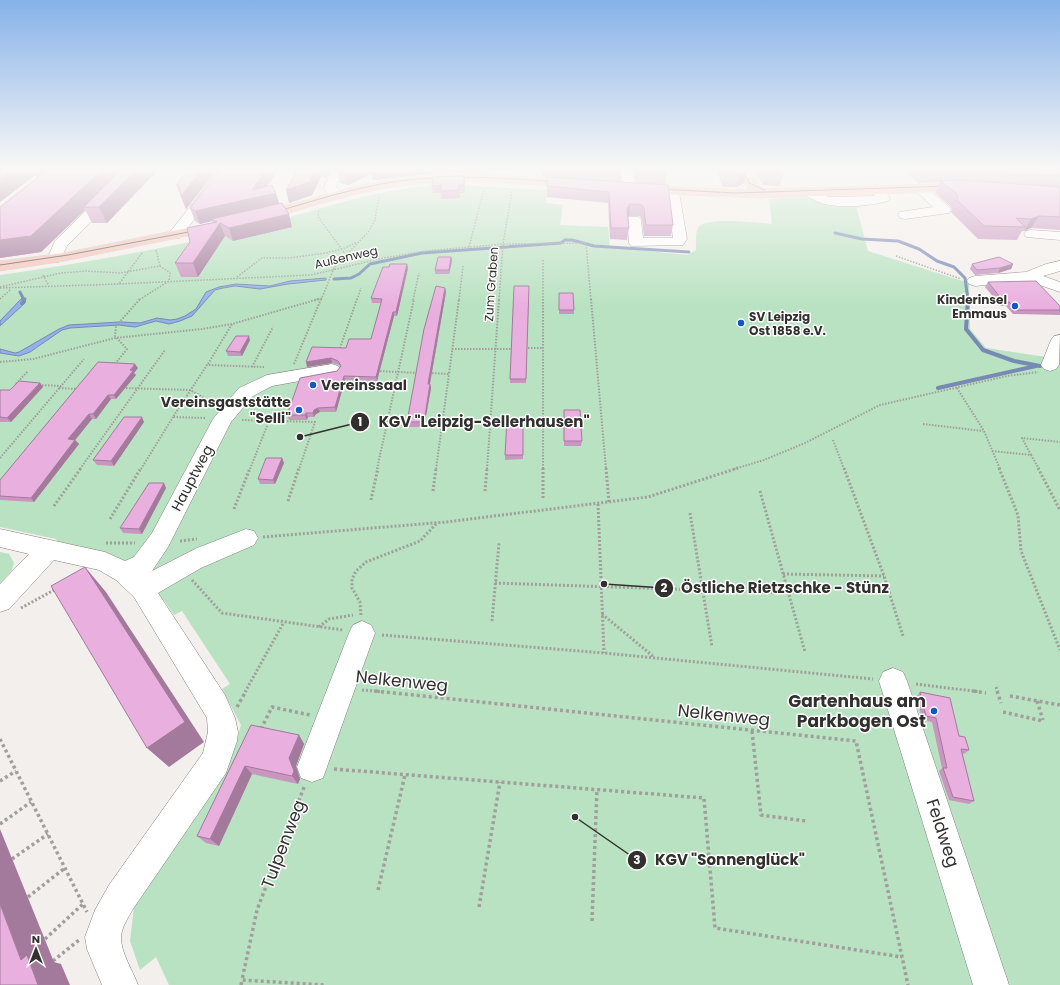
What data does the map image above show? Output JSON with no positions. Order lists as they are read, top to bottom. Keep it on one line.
{"streets":{"street":["Hauptweg","Feldweg"],"path":["Außenweg","Zum Graben","Nelkenweg","Tulpenweg"]},"crossings":[["Außenweg","Zum Graben"]],"places":["Kinderinsel Emmaus","SV Leipzig Ost 1858 e.V.","Vereinssaal","Vereinsgaststätte \"Selli\"","KGV \"Leipzig-Sellerhausen\"","Östliche Rietzschke - Stünz","Gartenhaus am Parkbogen Ost","KGV \"Sonnenglück\""],"north":"top"}
